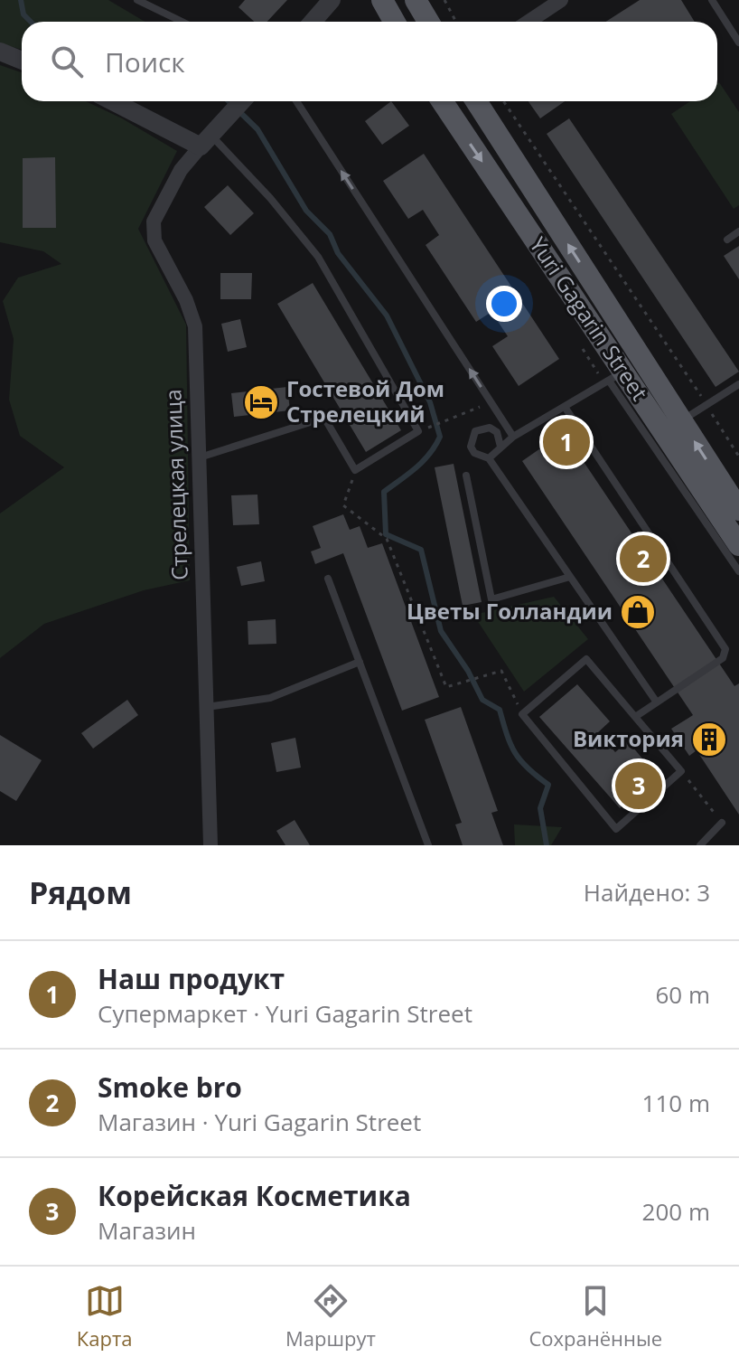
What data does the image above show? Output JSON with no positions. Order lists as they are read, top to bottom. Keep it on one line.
{"streets":{"main road":["Yuri Gagarin Street"],"street":["Стрелецкая улица"]},"places":{"hotel":["Гостевой Дом Стрелецкий"],"shop":["Цветы Голландии"],"building":["Виктория"]},"page":{"search":"Поиск","pins":["1","2","3"],"heading":["Рядом","Найдено: 3"],"list":[{"mark":"1","name":"Наш продукт","note":"Супермаркет · Yuri Gagarin Street","value":"60 m"},{"mark":"2","name":"Smoke bro","note":"Магазин · Yuri Gagarin Street","value":"110 m"},{"mark":"3","name":"Корейская Косметика","note":"Магазин","value":"200 m"}],"nav":["Карта","Маршрут","Сохранённые"]}}
